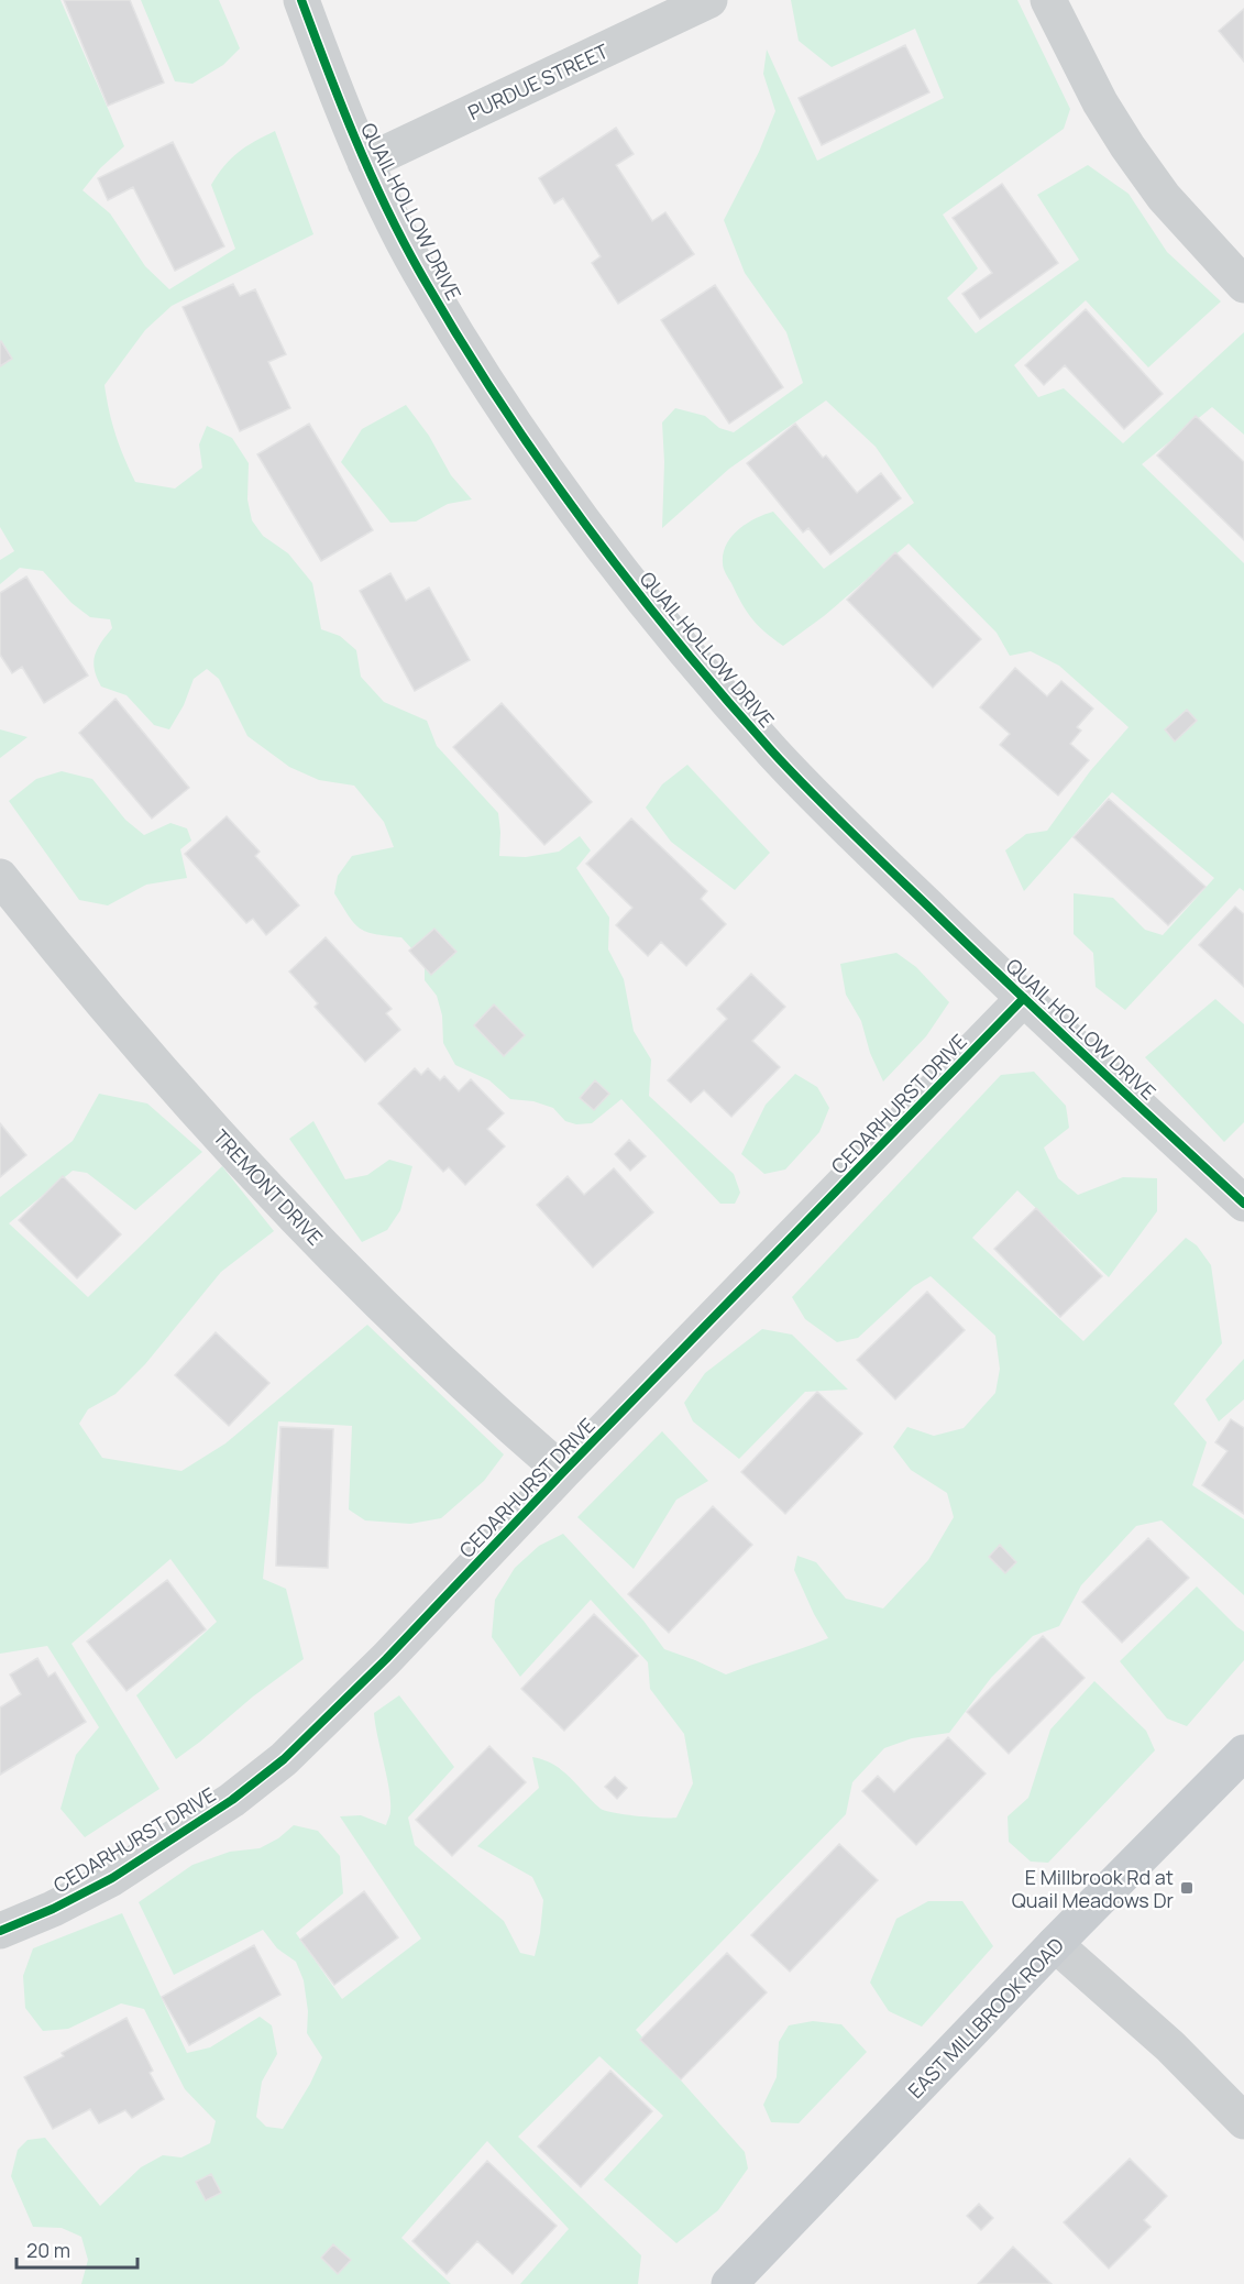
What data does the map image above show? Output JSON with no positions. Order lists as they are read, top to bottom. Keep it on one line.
{"streets":{"main road":["EAST MILLBROOK ROAD"],"street":["PURDUE STREET","QUAIL HOLLOW DRIVE","CEDARHURST DRIVE","TREMONT DRIVE"]},"crossings":[["PURDUE STREET","QUAIL HOLLOW DRIVE"],["QUAIL HOLLOW DRIVE","CEDARHURST DRIVE"],["CEDARHURST DRIVE","TREMONT DRIVE"]],"places":{"transit":["E Millbrook Rd at Quail Meadows Dr"]},"scale_bar":"20 m"}
